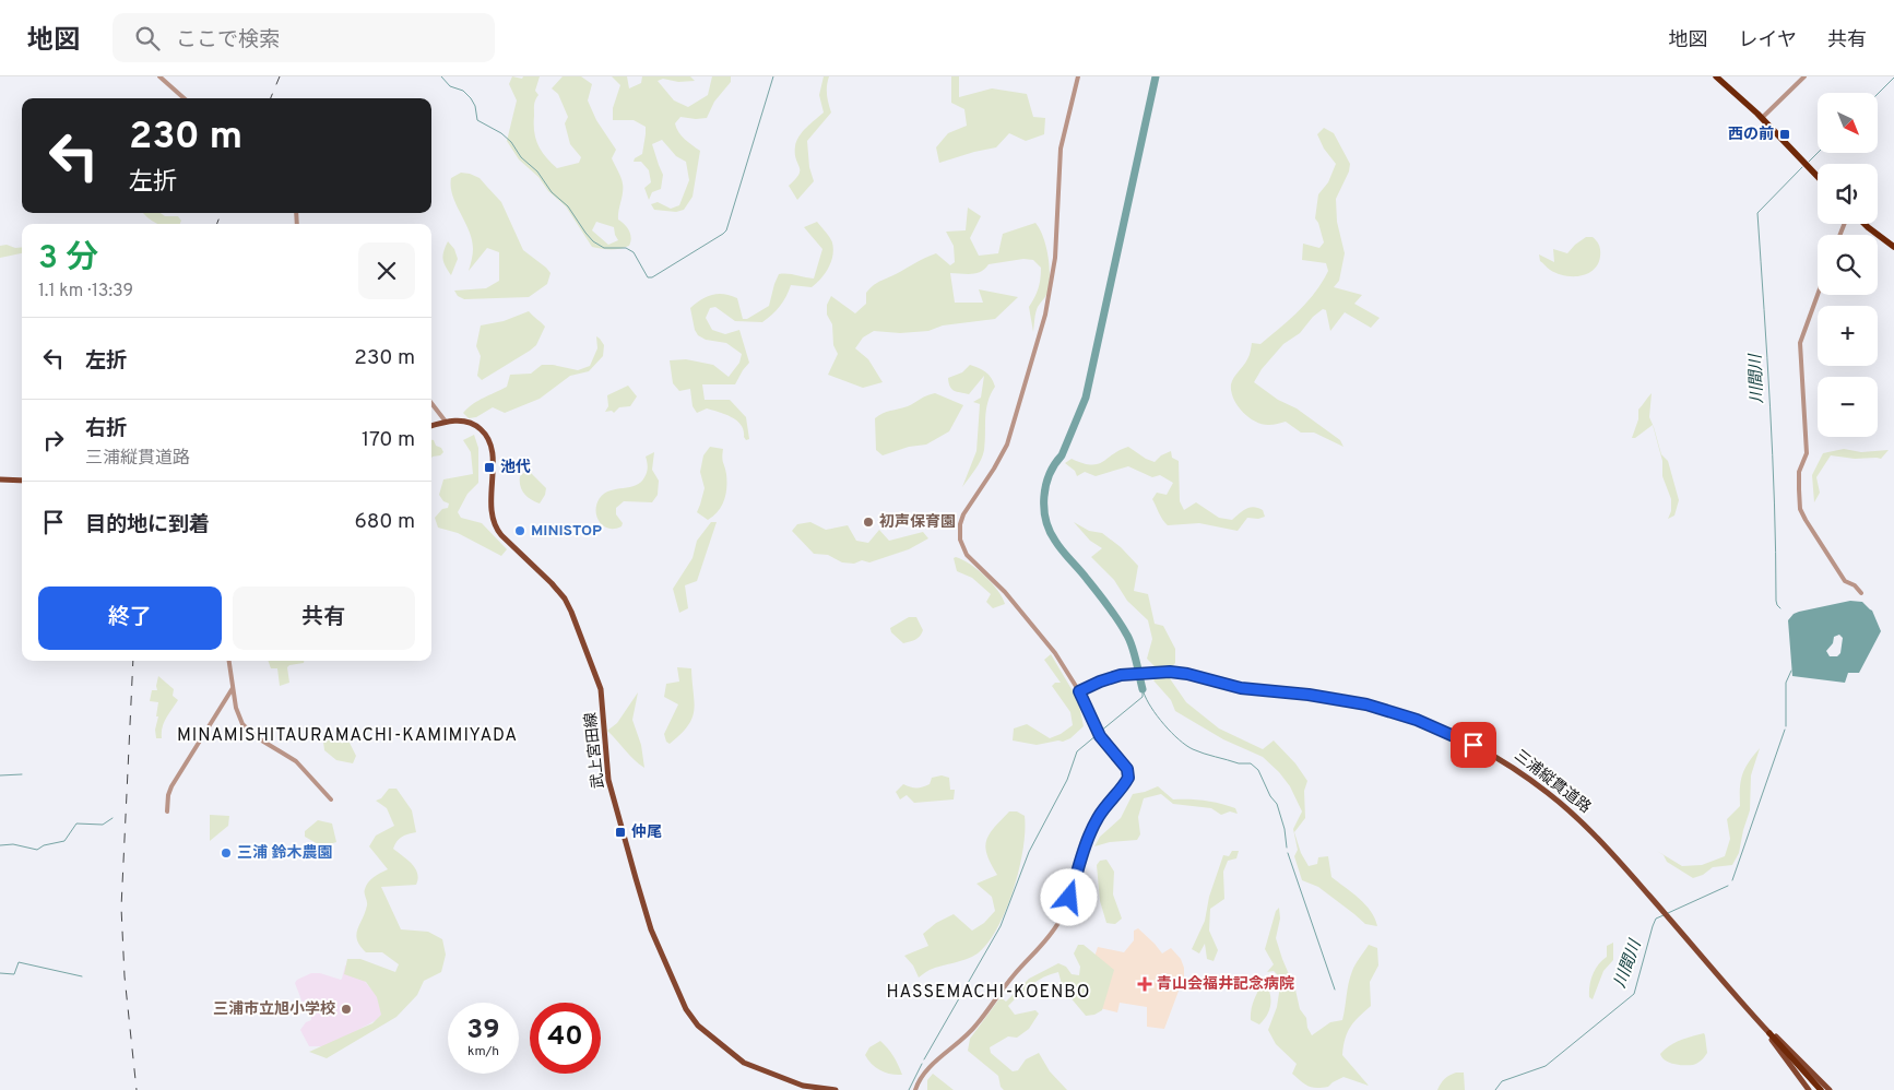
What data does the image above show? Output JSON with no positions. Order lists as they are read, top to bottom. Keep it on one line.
{"streets":{"main road":["武上宮田線","三浦縦貫道路"]},"districts":["MINAMISHITAURAMACHI-KAMIMIYADA","HASSEMACHI-KOENBO"],"water":["川間川"],"places":{"transit":["西の前","池代","仲尾"],"other":["初声保育園","MINISTOP","三浦 鈴木農園","三浦市立旭小学校"],"health":["青山会福井記念病院"]},"north":"bottom right","page":{"header":"地図","search":"ここで検索","nav":["地図","レイヤ","共有"],"map_buttons":["+","−"],"turn":["230 m","左折"],"heading":["3 分","1.1 km · 13:39"],"list":[{"name":"左折","value":"230 m"},{"name":"右折","note":"三浦縦貫道路","value":"170 m"},{"name":"目的地に到着","value":"680 m"}],"buttons":["終了","共有"],"speed":"39 km/h","limit":"40"}}
